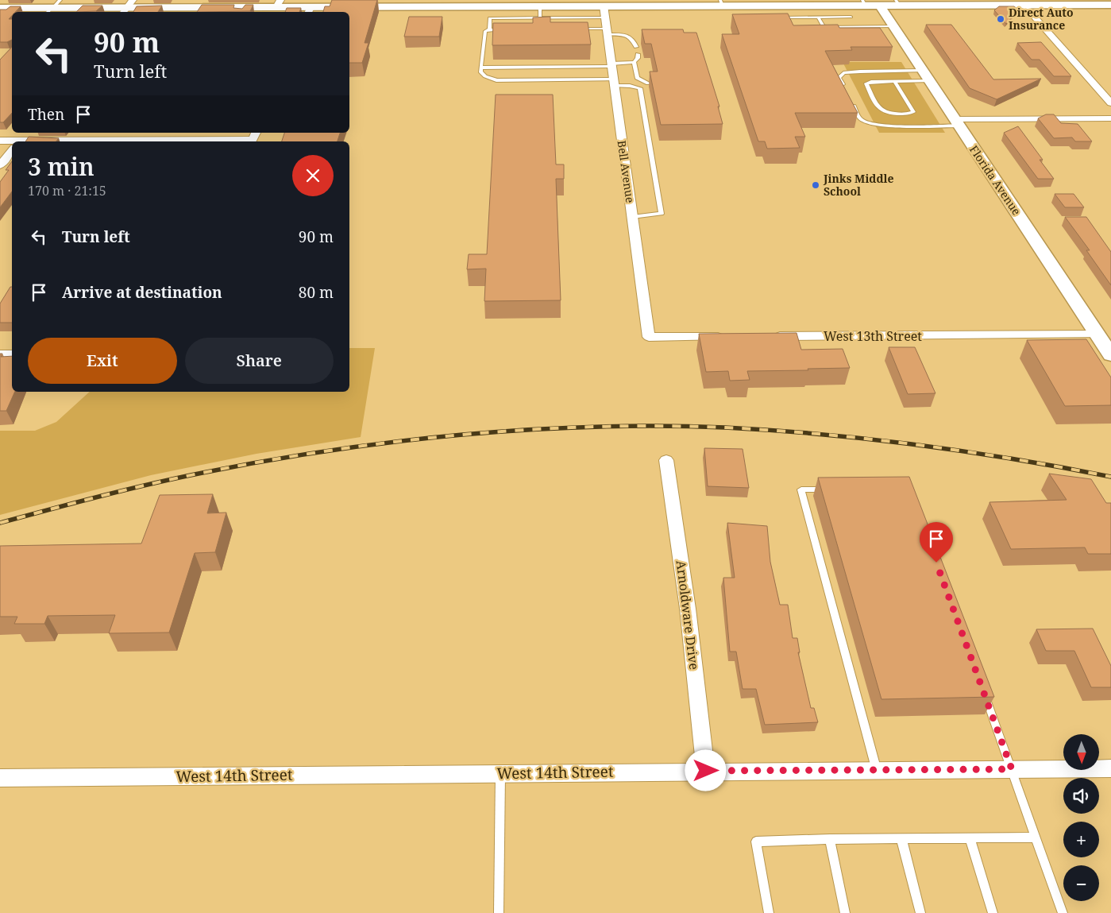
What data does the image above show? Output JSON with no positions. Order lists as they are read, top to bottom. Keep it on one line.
{"streets":{"main road":["Florida Avenue"],"street":["Bell Avenue","West 13th Street","Arnoldware Drive","West 14th Street"]},"crossings":[["Florida Avenue","West 13th Street"],["Arnoldware Drive","West 14th Street"]],"places":["Direct Auto Insurance","Jinks Middle School"],"north":"bottom","page":{"turn":["90 m","Turn left"],"then":"Then","heading":["3 min","170 m · 21:15"],"list":[{"name":"Turn left","value":"90 m"},{"name":"Arrive at destination","value":"80 m"}],"buttons":["Exit","Share"],"map_buttons":["+","−"]}}
